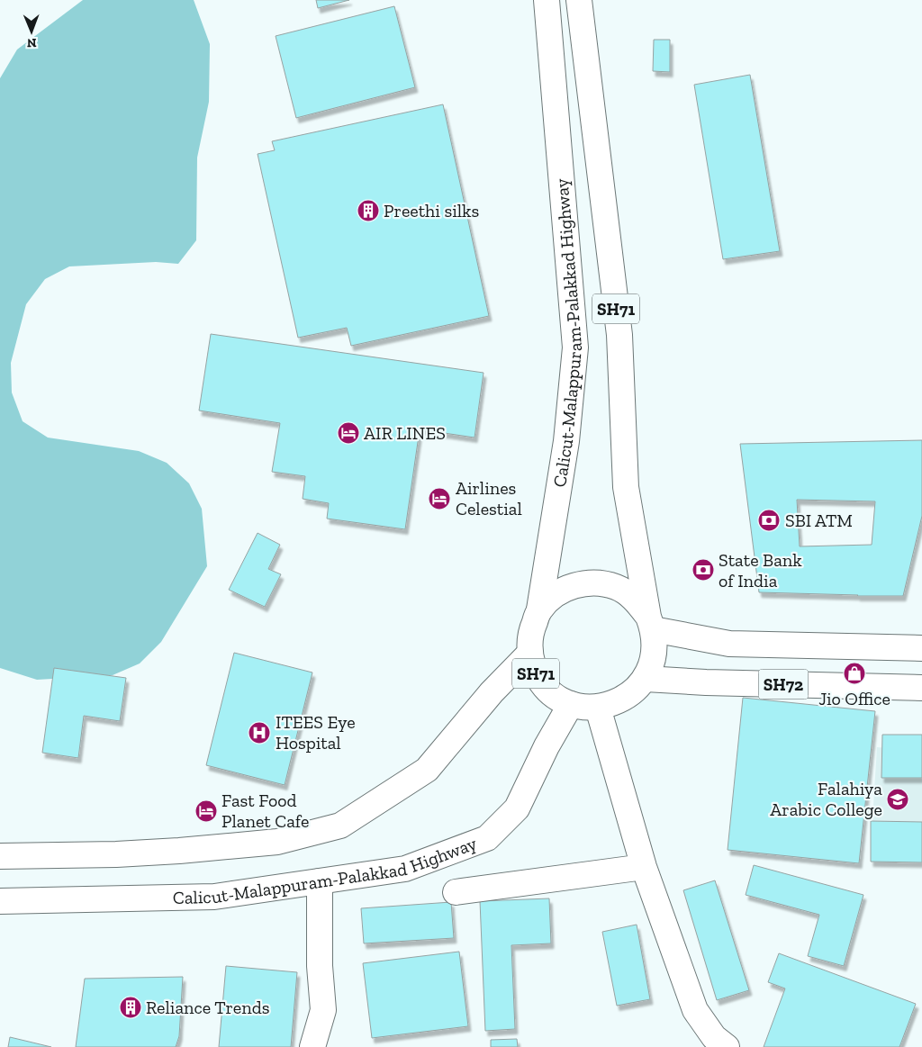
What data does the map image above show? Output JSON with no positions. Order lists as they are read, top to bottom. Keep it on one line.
{"streets":{"main road":["SH71","Calicut-Malappuram-Palakkad Highway","SH72"]},"crossings":[["Calicut-Malappuram-Palakkad Highway","SH72"]],"places":{"building":["Preethi silks","Reliance Trends"],"hotel":["AIR LINES","Airlines Celestial","Fast Food Planet Cafe"],"bank":["SBI ATM","State Bank of India"],"shop":["Jio Office"],"hospital":["ITEES Eye Hospital"],"school or university":["Falahiya Arabic College"]},"north":"bottom"}
